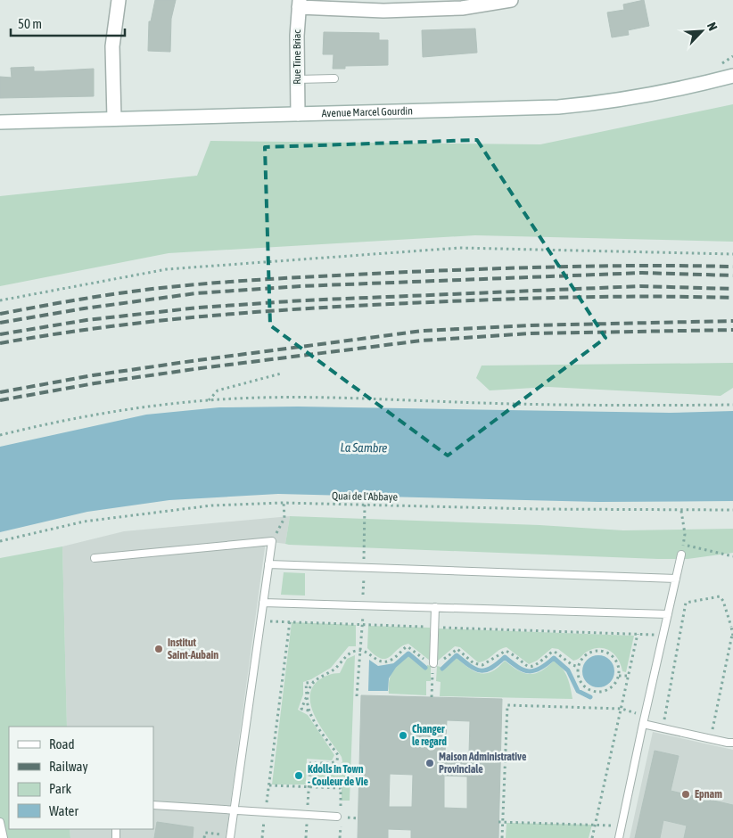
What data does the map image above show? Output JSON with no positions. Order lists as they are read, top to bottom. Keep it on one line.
{"streets":{"street":["Rue Tine Briac","Avenue Marcel Gourdin"],"path":["Quai de l'Abbaye"]},"crossings":[["Rue Tine Briac","Avenue Marcel Gourdin"]],"water":["La Sambre"],"places":["Institut Saint-Aubain","Changer le regard","Maison Administrative Provinciale","Kdolls in Town - Couleur de Vie","Epnam"],"legend":["Road","Railway","Park","Water"],"scale_bar":"50 m","north":"top right"}
